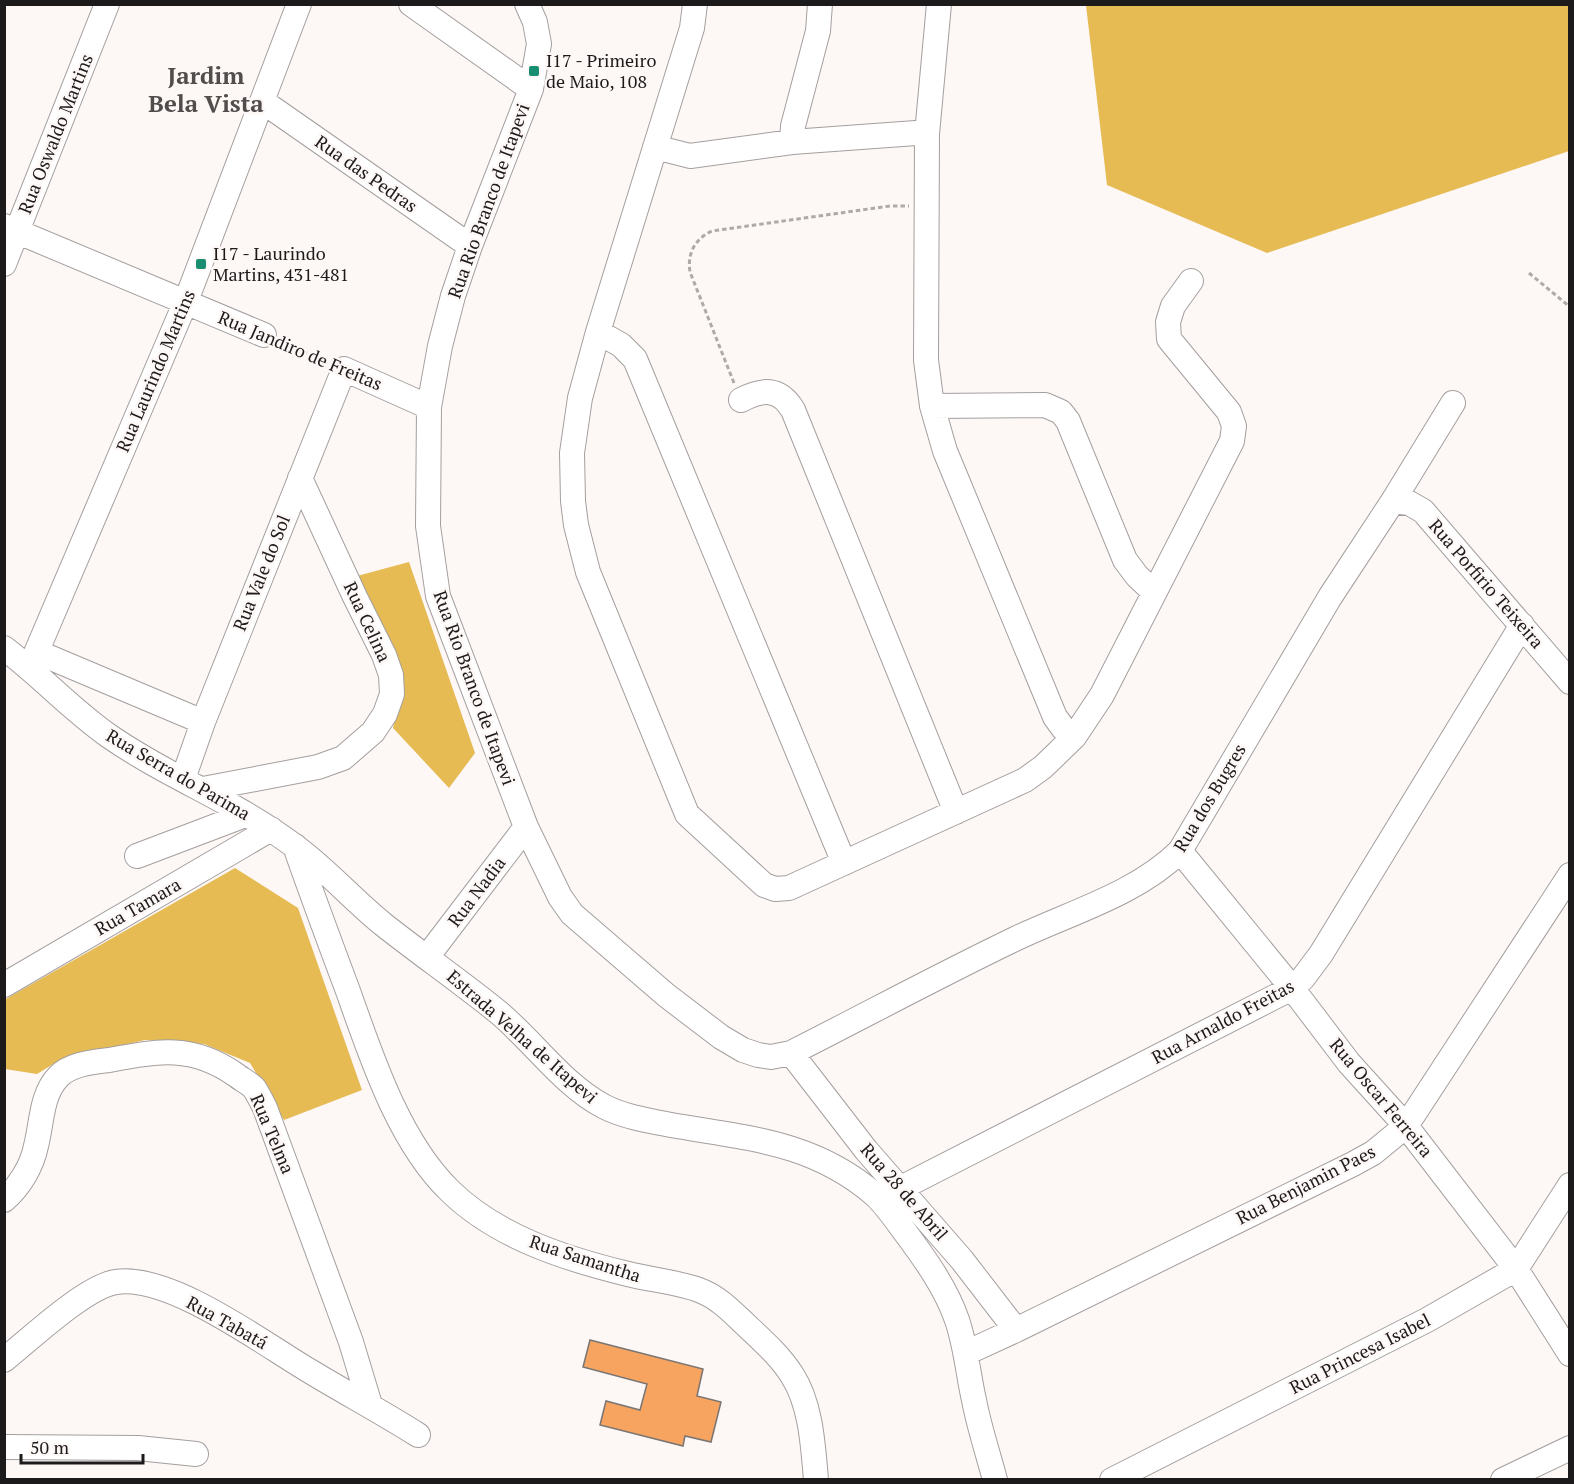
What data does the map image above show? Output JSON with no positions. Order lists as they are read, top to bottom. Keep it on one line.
{"streets":{"street":["Rua Oswaldo Martins","Rua das Pedras","Rua Rio Branco de Itapevi","Rua Jandiro de Freitas","Rua Laurindo Martins","Rua Vale do Sol","Rua Porfirio Teixeira","Rua Celina","Rua Serra do Parima","Rua dos Bugres","Rua Nadia","Rua Tamara","Rua Arnaldo Freitas","Estrada Velha de Itapevi","Rua Oscar Ferreira","Rua Telma","Rua Benjamin Paes","Rua 28 de Abril","Rua Samantha","Rua Tabatá","Rua Princesa Isabel"]},"crossings":[["Rua Oswaldo Martins","Rua Jandiro de Freitas"],["Rua das Pedras","Rua Rio Branco de Itapevi"],["Rua das Pedras","Rua Laurindo Martins"],["Rua Rio Branco de Itapevi","Rua Jandiro de Freitas"],["Rua Rio Branco de Itapevi","Rua dos Bugres"],["Rua Rio Branco de Itapevi","Rua Nadia"],["Rua Rio Branco de Itapevi","Rua 28 de Abril"],["Rua Jandiro de Freitas","Rua Laurindo Martins"],["Rua Jandiro de Freitas","Rua Vale do Sol"],["Rua Laurindo Martins","Rua Serra do Parima"],["Rua Vale do Sol","Rua Celina"],["Rua Vale do Sol","Rua Serra do Parima"],["Rua Porfirio Teixeira","Rua dos Bugres"],["Rua Porfirio Teixeira","Rua Arnaldo Freitas"],["Rua Celina","Rua Serra do Parima"],["Rua Serra do Parima","Rua Tamara"],["Rua Serra do Parima","Estrada Velha de Itapevi"],["Rua dos Bugres","Rua Oscar Ferreira"],["Rua dos Bugres","Rua 28 de Abril"],["Rua Nadia","Estrada Velha de Itapevi"],["Rua Tamara","Estrada Velha de Itapevi"],["Rua Arnaldo Freitas","Estrada Velha de Itapevi"],["Rua Arnaldo Freitas","Rua Oscar Ferreira"],["Rua Arnaldo Freitas","Rua 28 de Abril"],["Estrada Velha de Itapevi","Rua Benjamin Paes"],["Estrada Velha de Itapevi","Rua Samantha"],["Rua Oscar Ferreira","Rua Benjamin Paes"],["Rua Oscar Ferreira","Rua Princesa Isabel"],["Rua Telma","Rua Tabatá"],["Rua Benjamin Paes","Rua 28 de Abril"]],"districts":["Jardim Bela Vista"],"places":{"transit":["I17 - Primeiro de Maio, 108","I17 - Laurindo Martins, 431-481"]},"scale_bar":"50 m"}
